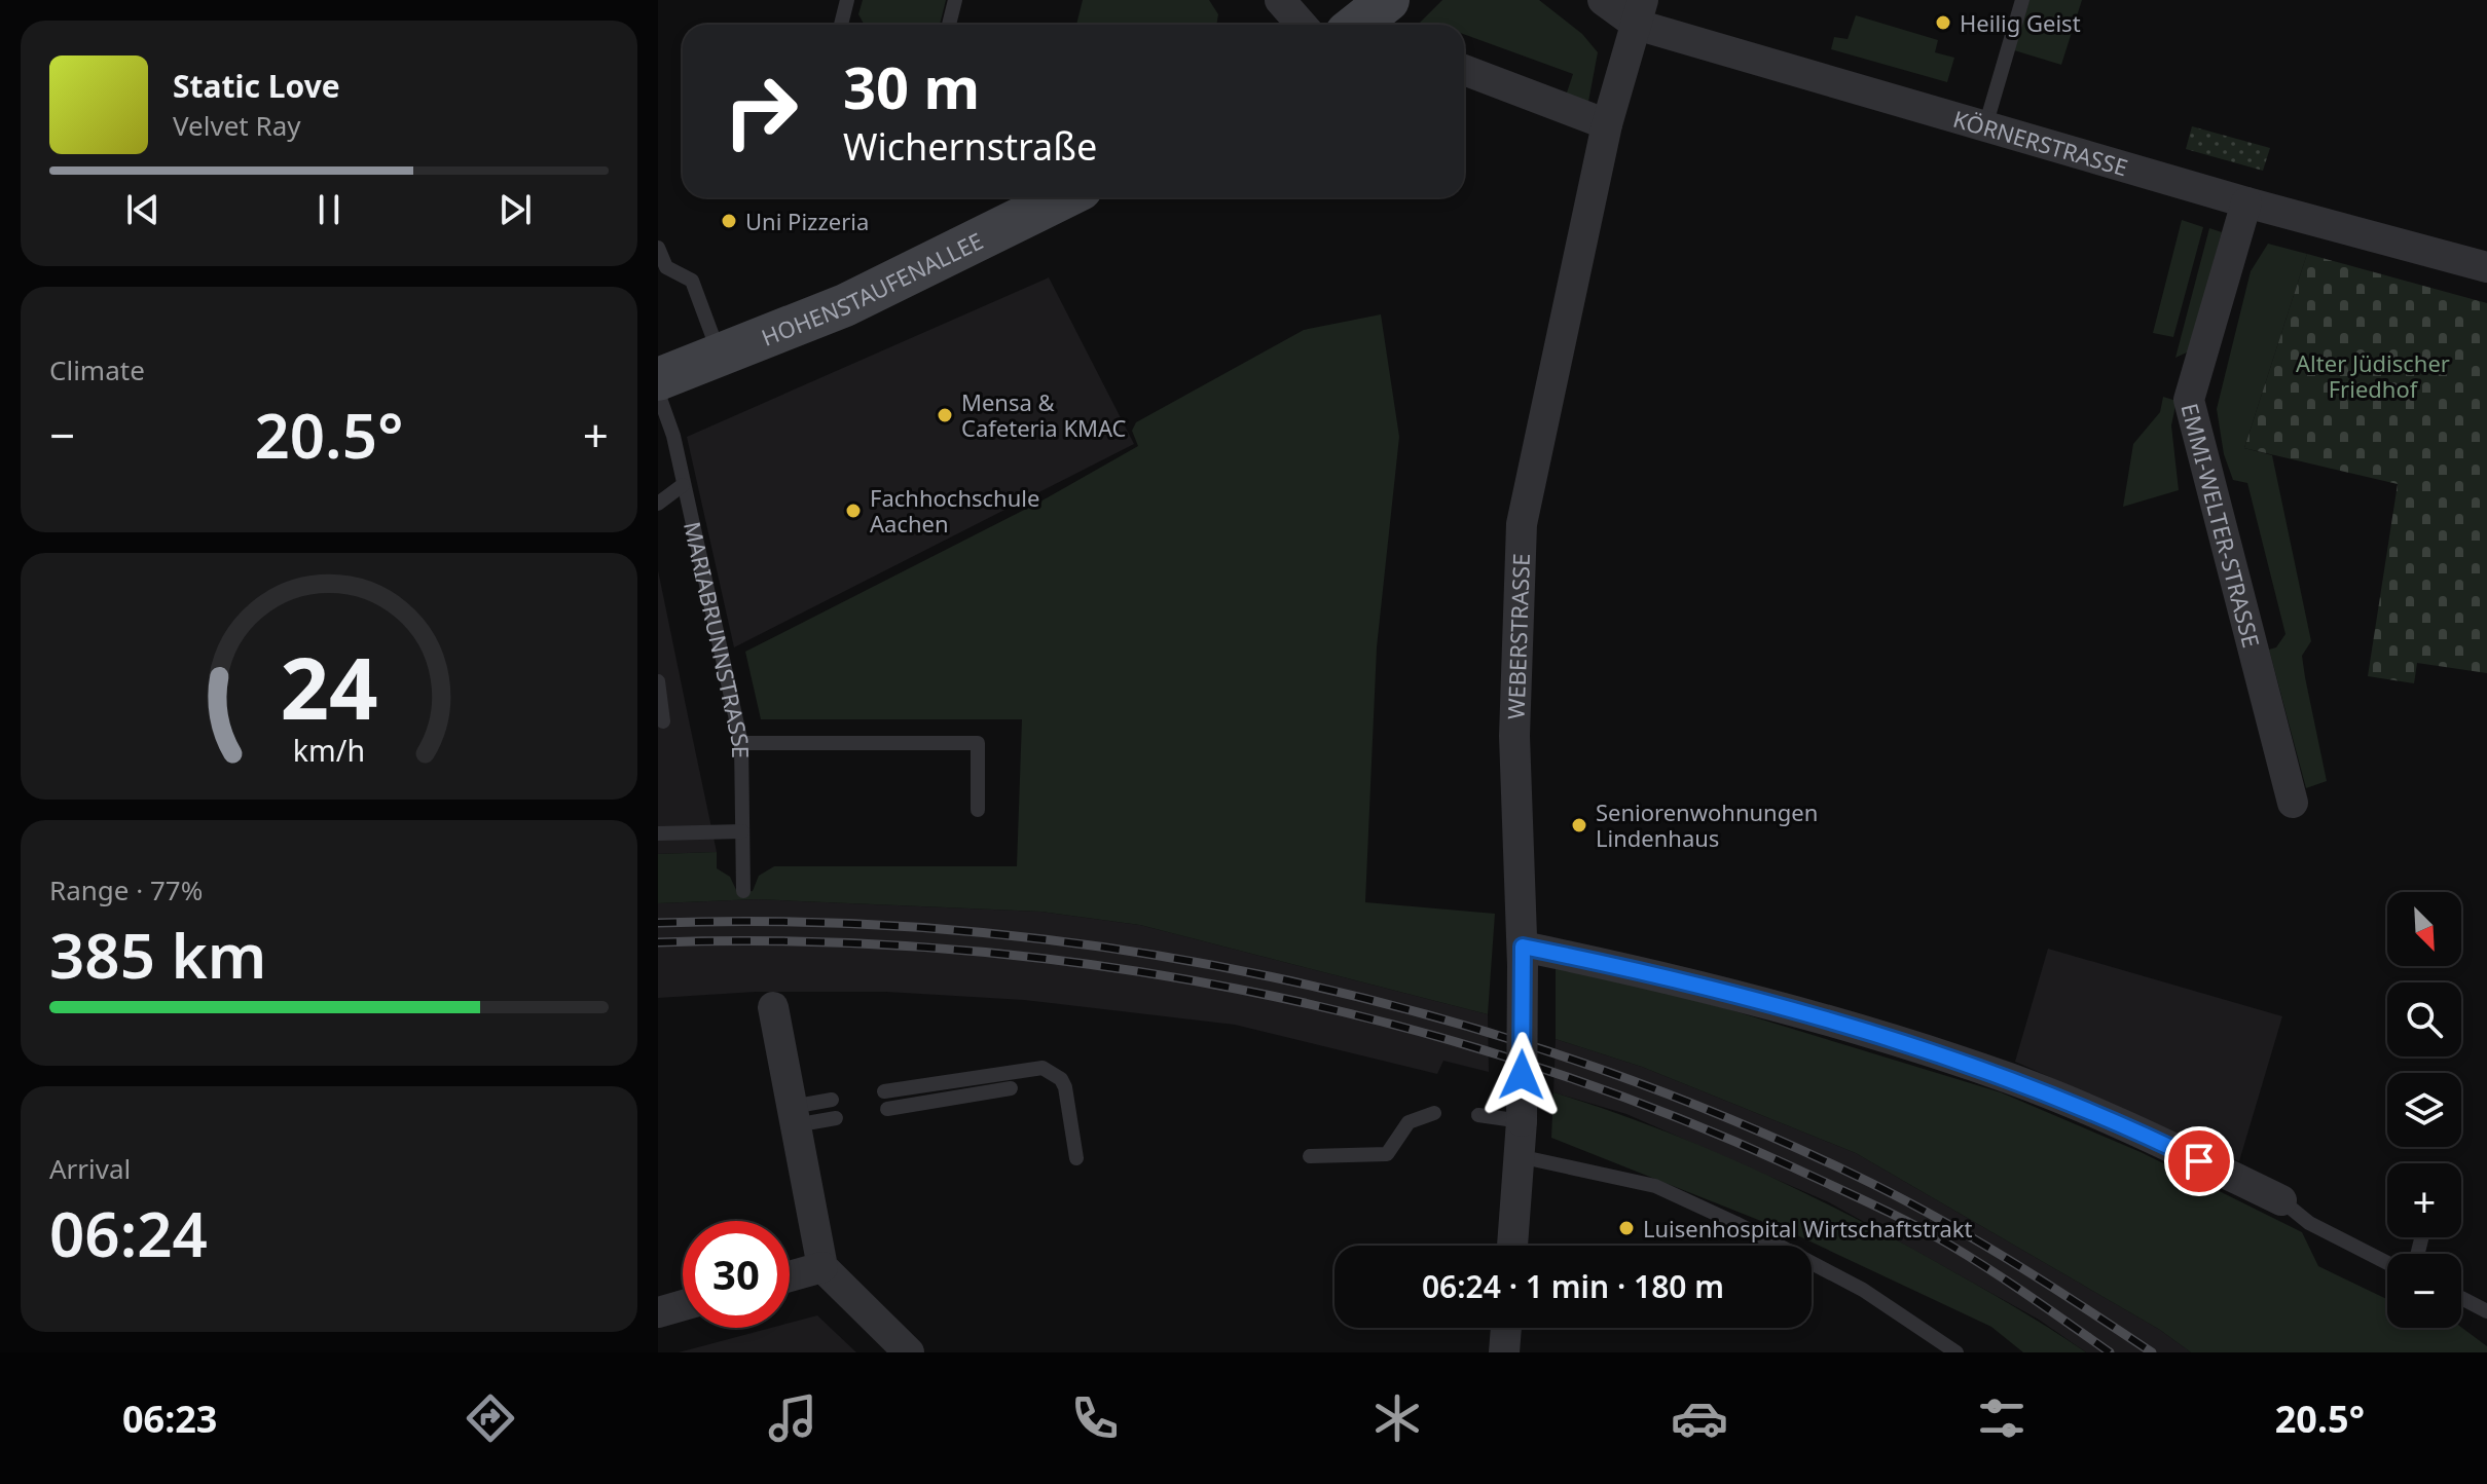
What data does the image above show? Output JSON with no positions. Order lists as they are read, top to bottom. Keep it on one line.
{"streets":{"main road":["HOHENSTAUFENALLEE"],"street":["KÖRNERSTRASSE","EMMI-WELTER-STRASSE","WEBERSTRASSE"],"lane":["MARIABRUNNSTRASSE"]},"crossings":[["KÖRNERSTRASSE","EMMI-WELTER-STRASSE"],["KÖRNERSTRASSE","WEBERSTRASSE"]],"parks":["Alter Jüdischer Friedhof"],"places":["Heilig Geist","Uni Pizzeria","Mensa & Cafeteria KMAC","Fachhochschule Aachen","Seniorenwohnungen Lindenhaus","Luisenhospital Wirtschaftstrakt"],"north":"bottom right","page":{"turn":["30 m","Wichernstraße"],"song":["Static Love","Velvet Ray"],"tile":["Climate",["Range · 77%","385 km"],["Arrival","06:24"]],"heat":["−","20.5°","+"],"map_buttons":["+","−"],"limit":"30","trip":"06:24 · 1 min · 180 m","tabs":["06:23","20.5°"],"gauge":["24","km/h"]}}
